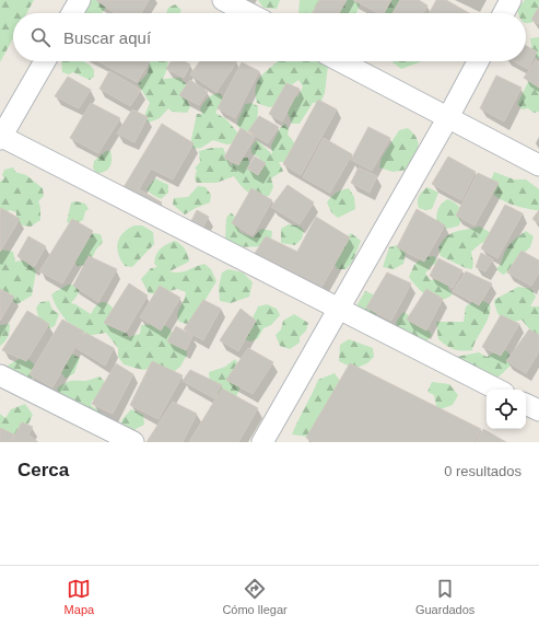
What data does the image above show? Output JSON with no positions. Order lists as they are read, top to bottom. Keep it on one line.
{"page":{"search":"Buscar aquí","heading":["Cerca","0 resultados"],"nav":["Mapa","Cómo llegar","Guardados"]}}
